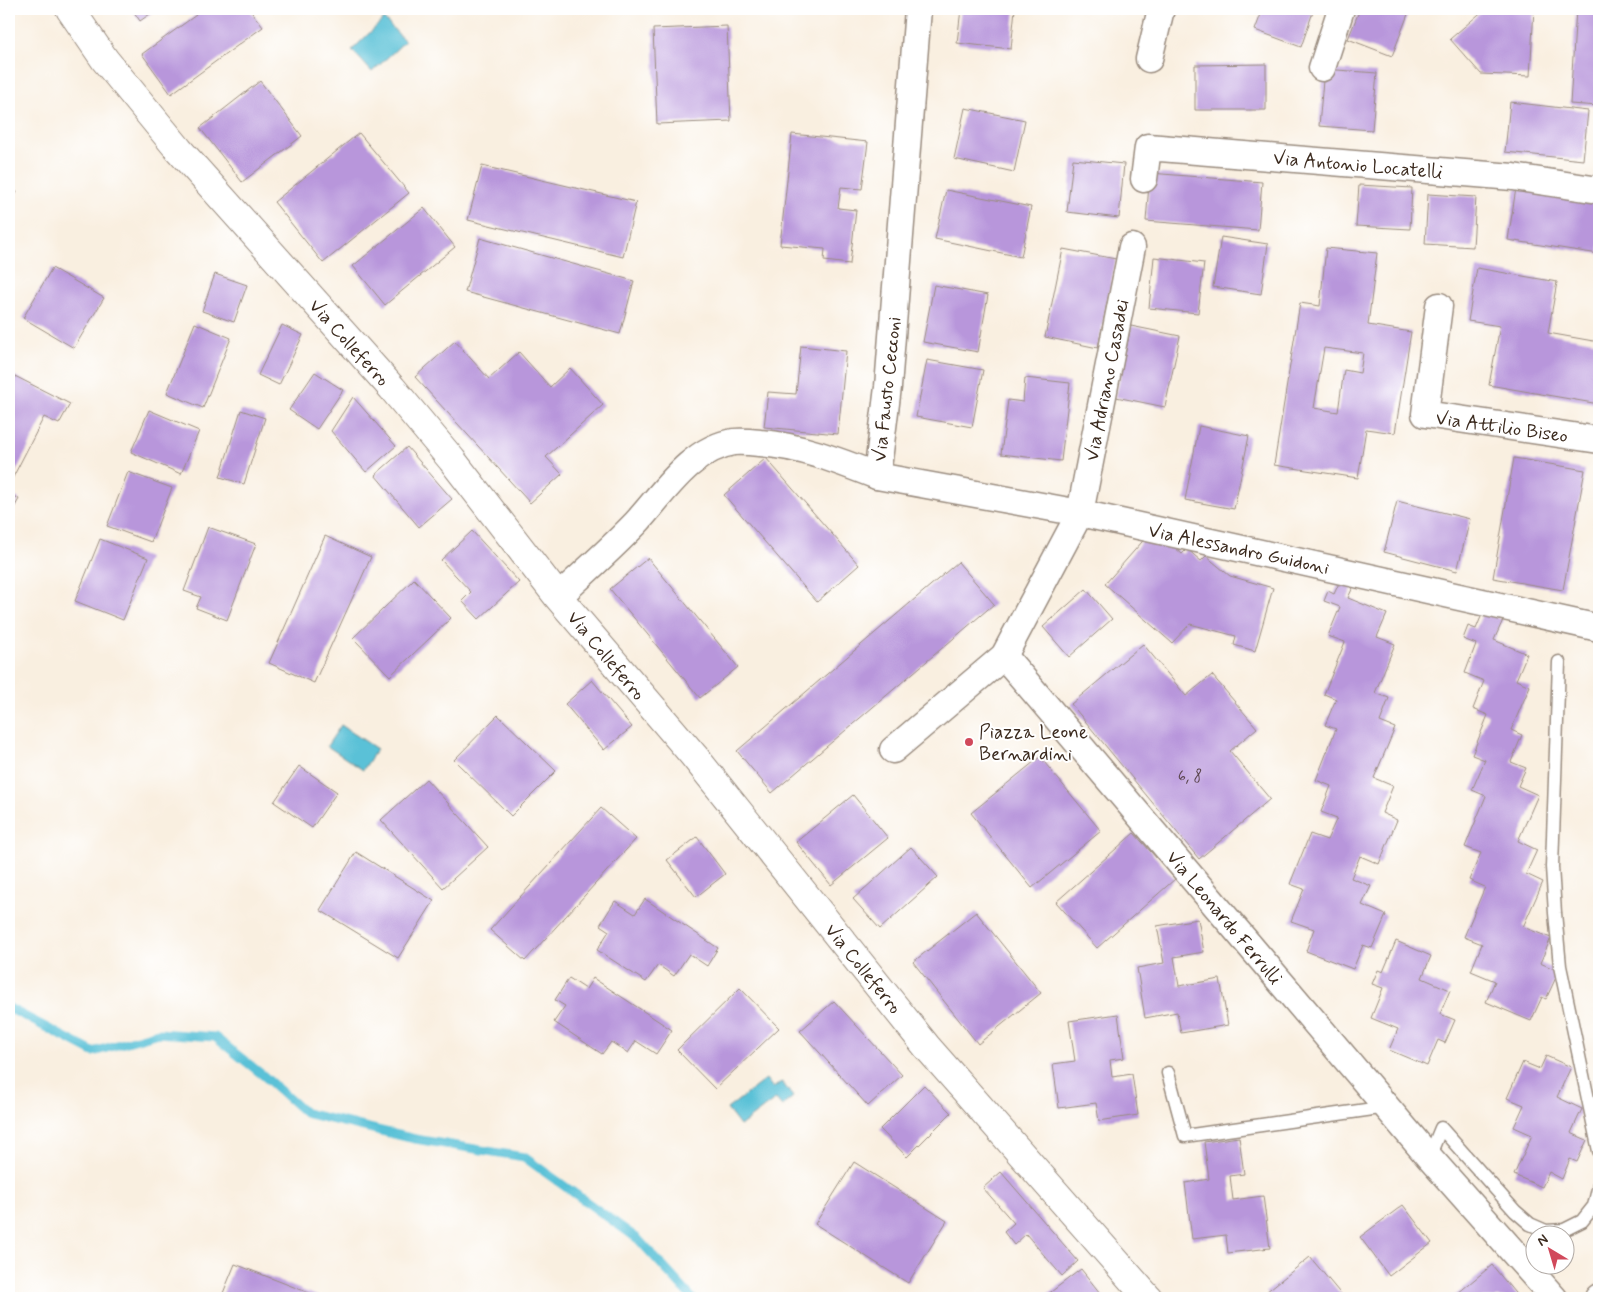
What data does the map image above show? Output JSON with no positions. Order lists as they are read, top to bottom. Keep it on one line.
{"streets":{"street":["Via Antonio Locatelli","Via Colleferro","Via Adriano Casadei","Via Fausto Cecconi","Via Attilio Biseo","Via Alessandro Guidoni","Via Leonardo Ferrulli"]},"crossings":[["Via Colleferro","Via Fausto Cecconi"],["Via Adriano Casadei","Via Alessandro Guidoni"],["Via Fausto Cecconi","Via Alessandro Guidoni"]],"places":["Piazza Leone Bernardini"],"house_numbers":["6, 8"],"north":"top left"}
